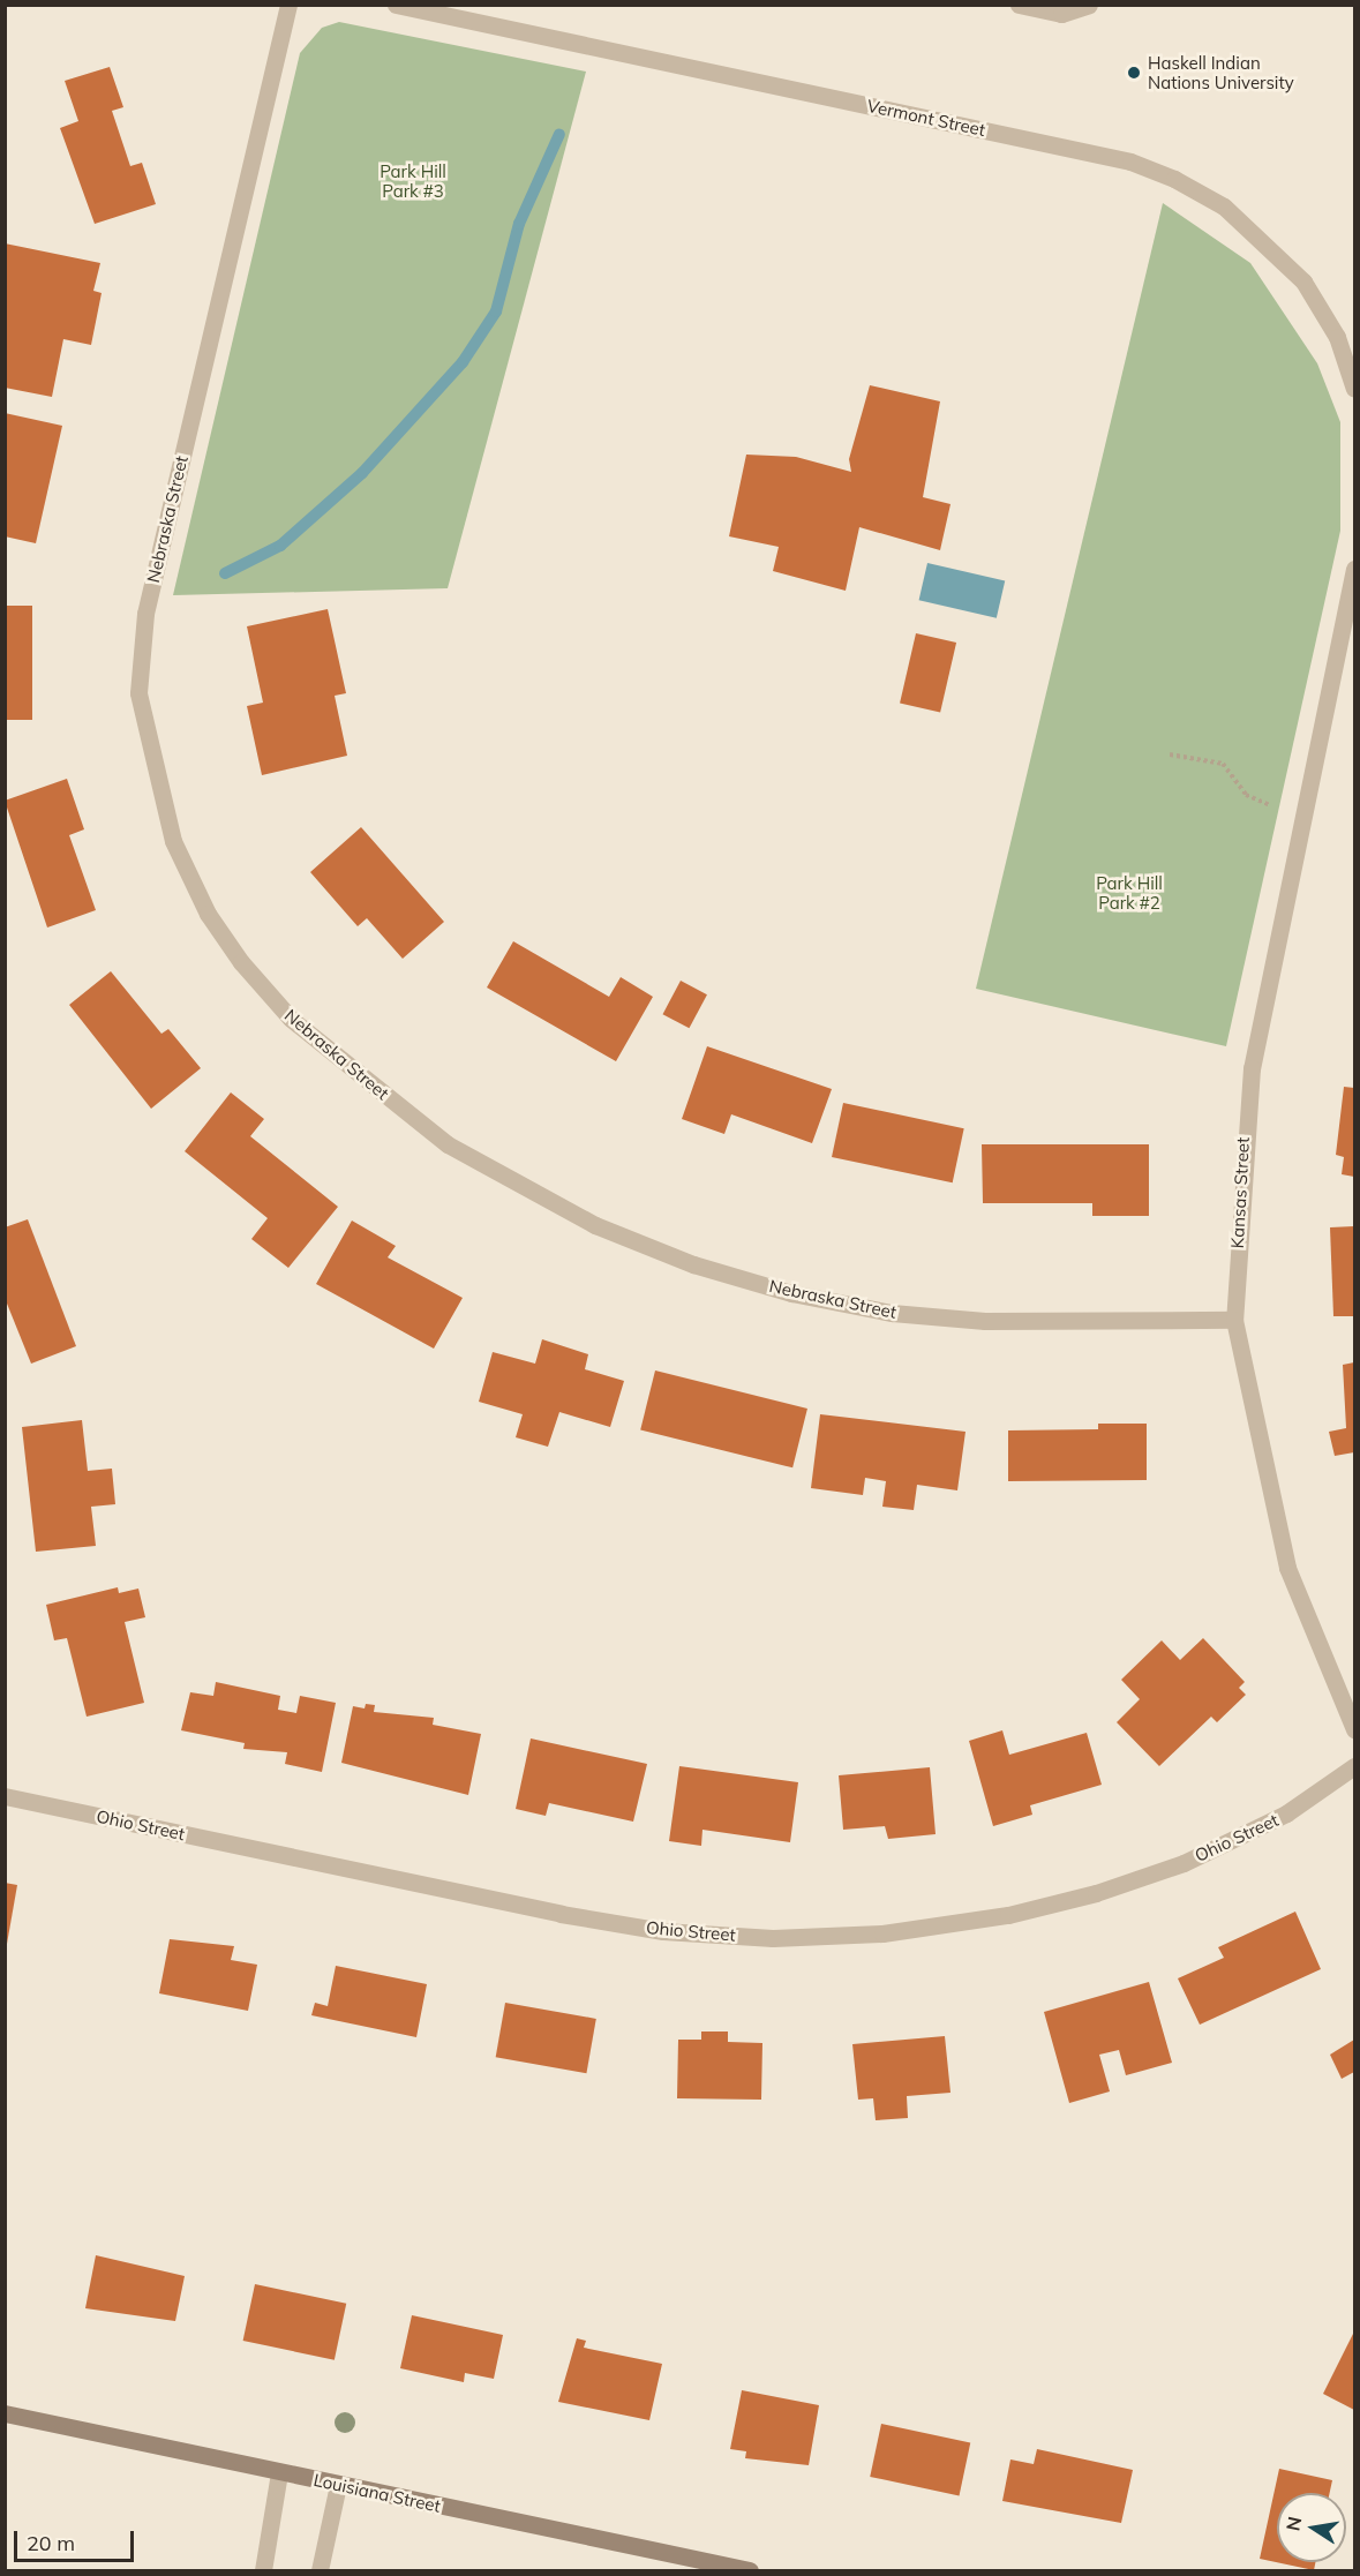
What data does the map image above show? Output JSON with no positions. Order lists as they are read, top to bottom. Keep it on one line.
{"streets":{"main road":["Louisiana Street"],"street":["Vermont Street","Nebraska Street","Kansas Street","Ohio Street"]},"crossings":[["Nebraska Street","Kansas Street"]],"parks":["Park Hill Park #3","Park Hill Park #2"],"places":["Haskell Indian Nations University"],"scale_bar":"20 m","north":"left"}
